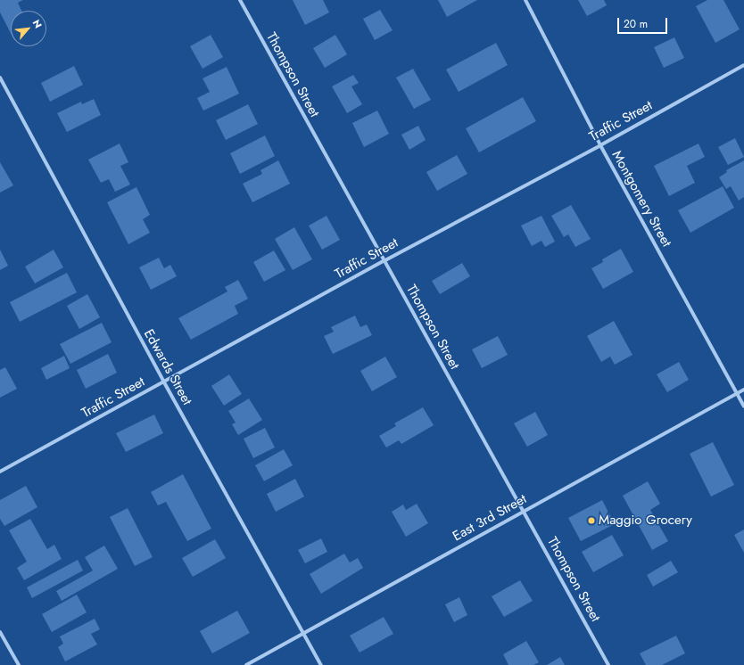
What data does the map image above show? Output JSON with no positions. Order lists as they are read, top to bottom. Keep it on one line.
{"streets":{"street":["Thompson Street","Traffic Street","Montgomery Street","Edwards Street","East 3rd Street"]},"crossings":[["Thompson Street","Traffic Street"],["Thompson Street","East 3rd Street"],["Traffic Street","Montgomery Street"],["Traffic Street","Edwards Street"],["Montgomery Street","East 3rd Street"],["Edwards Street","East 3rd Street"]],"places":["Maggio Grocery"],"scale_bar":"20 m","north":"top right"}
